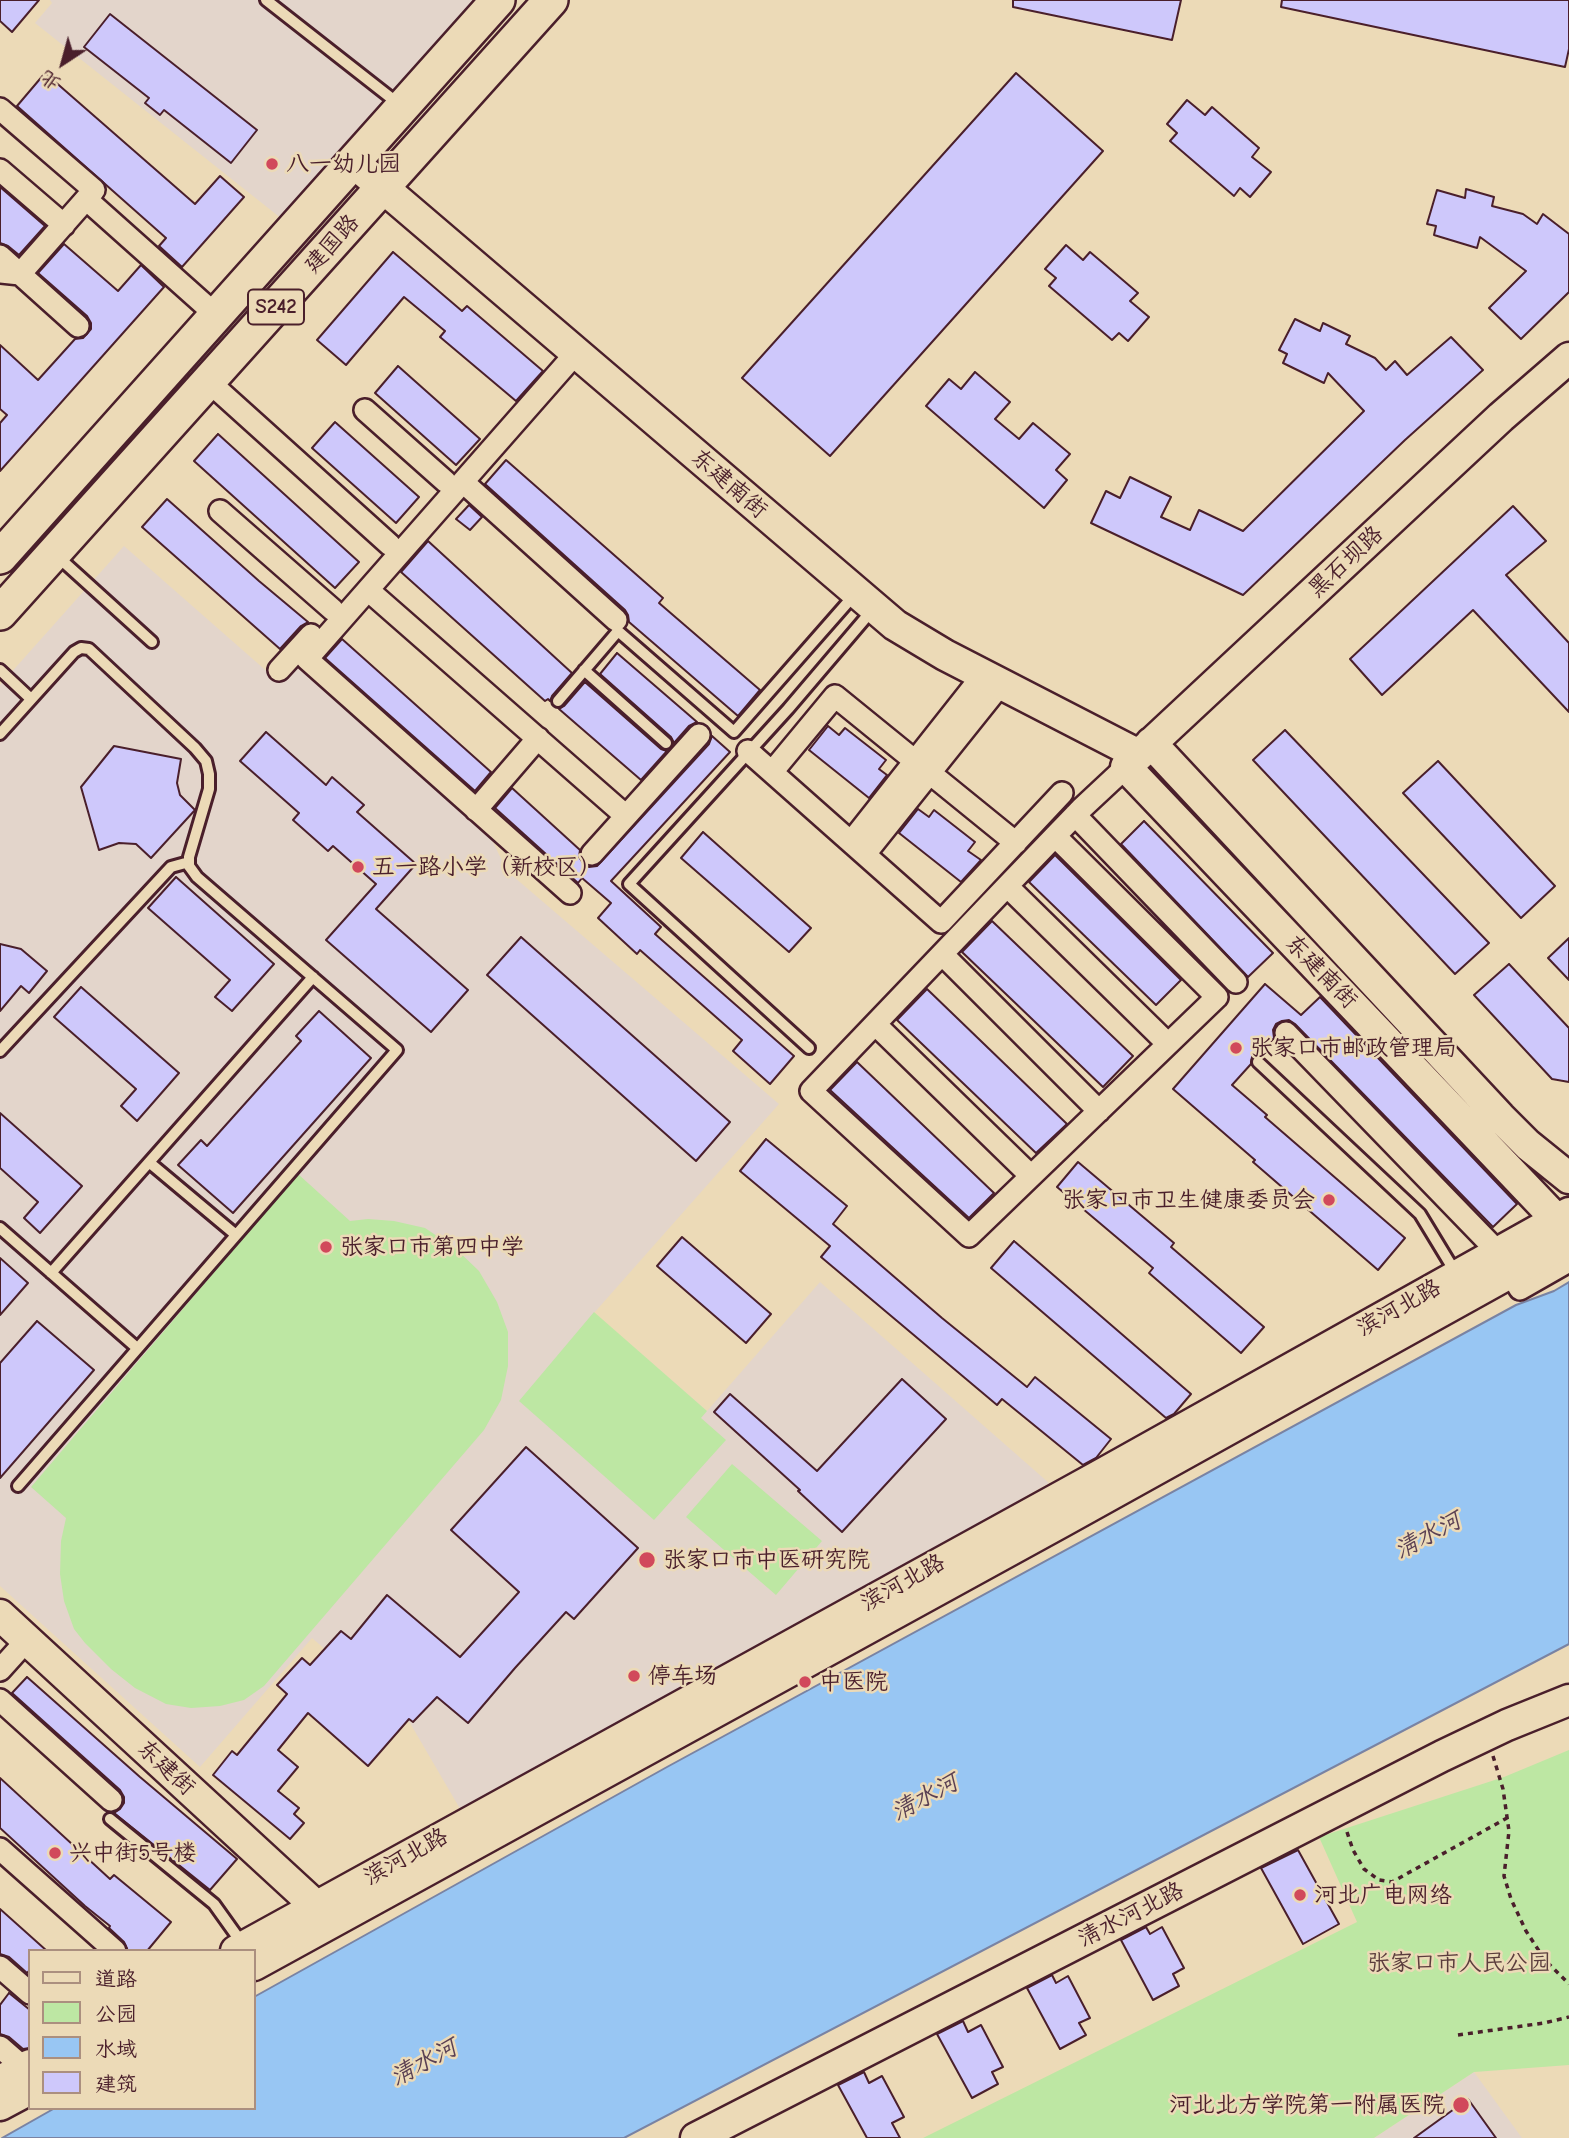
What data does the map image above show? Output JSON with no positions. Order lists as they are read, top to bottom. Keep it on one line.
{"streets":{"main road":["建国路","S242"],"street":["东建南街","黑石坝路","滨河北路","东建街","清水河北路"]},"crossings":[["建国路","东建南街"],["东建南街","黑石坝路"],["东建南街","滨河北路"],["滨河北路","东建街"]],"water":["清水河"],"parks":["张家口市人民公园"],"places":["八一幼儿园","五一路小学（新校区）","张家口市邮政管理局","张家口市卫生健康委员会","张家口市第四中学","张家口市中医研究院","停车场","中医院","兴中街5号楼","河北广电网络","河北北方学院第一附属医院"],"legend":["道路","公园","水域","建筑"],"north":"bottom left"}
